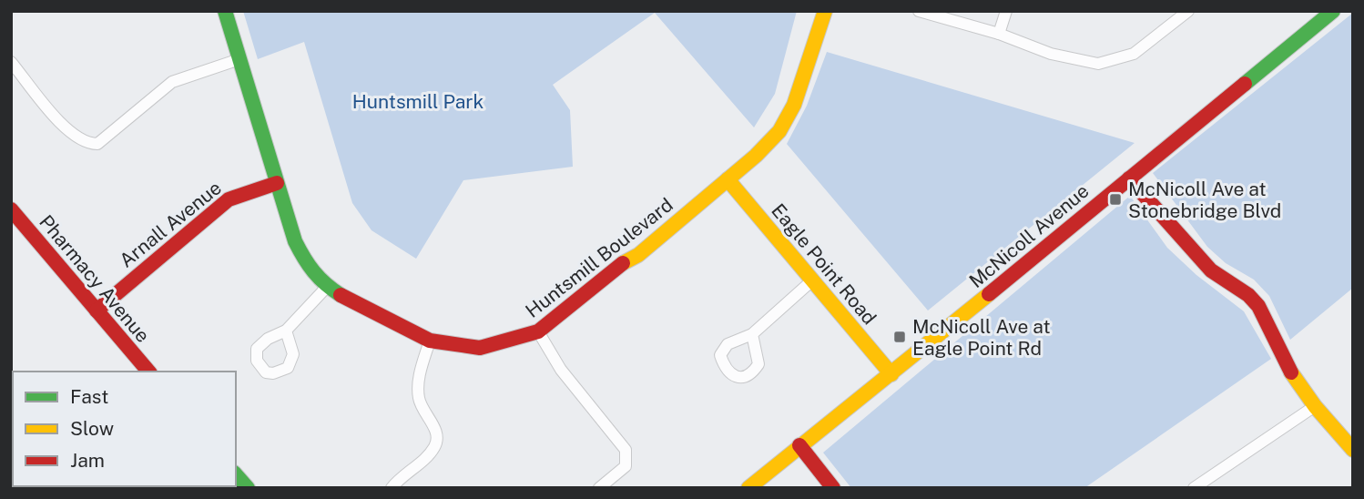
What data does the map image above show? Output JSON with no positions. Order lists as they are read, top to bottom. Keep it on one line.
{"streets":{"street":["Arnall Avenue","McNicoll Avenue","Huntsmill Boulevard","Eagle Point Road","Pharmacy Avenue"]},"crossings":[["Arnall Avenue","Huntsmill Boulevard"],["Arnall Avenue","Pharmacy Avenue"],["McNicoll Avenue","Eagle Point Road"],["Huntsmill Boulevard","Eagle Point Road"]],"parks":["Huntsmill Park"],"places":{"transit":["McNicoll Ave at Stonebridge Blvd","McNicoll Ave at Eagle Point Rd"]},"legend":["Fast","Slow","Jam"]}
